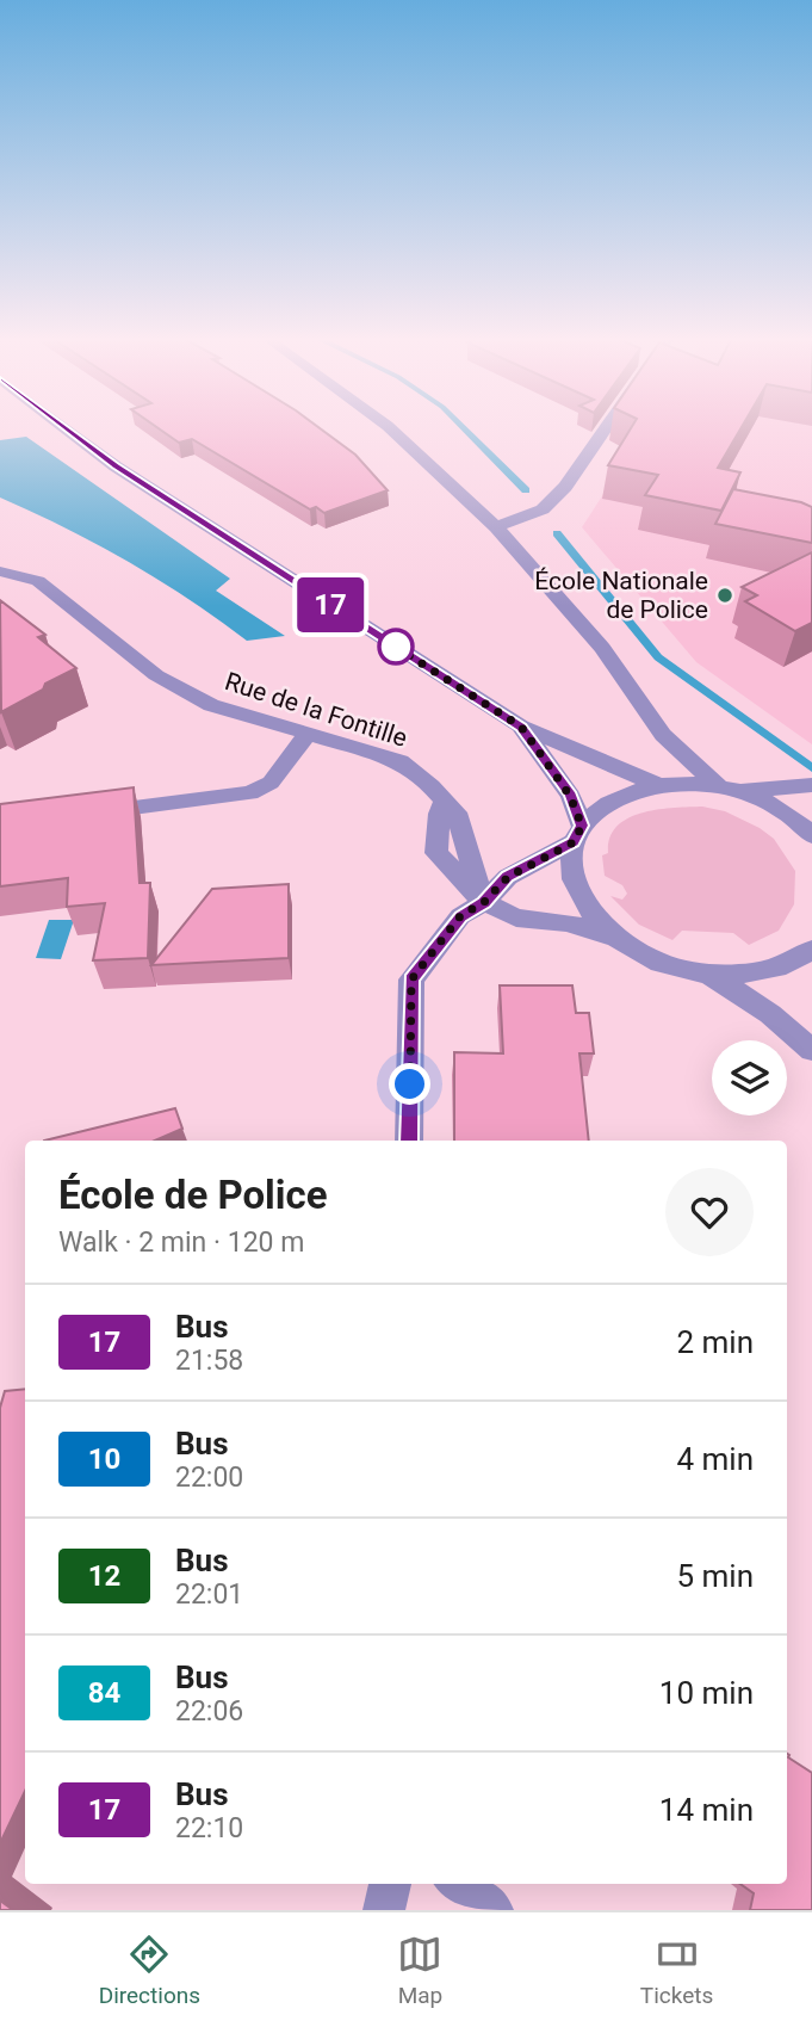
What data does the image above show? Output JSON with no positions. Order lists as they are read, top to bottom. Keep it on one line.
{"streets":{"street":["Rue de la Fontille"]},"places":["École Nationale de Police"],"lines":["bus line 17"],"page":{"on_map":"17","heading":["École de Police","Walk · 2 min · 120 m"],"list":[{"mark":"17","name":"Bus","note":"21:58","value":"2 min"},{"mark":"10","name":"Bus","note":"22:00","value":"4 min"},{"mark":"12","name":"Bus","note":"22:01","value":"5 min"},{"mark":"84","name":"Bus","note":"22:06","value":"10 min"},{"mark":"17","name":"Bus","note":"22:10","value":"14 min"}],"tabs":["Directions","Map","Tickets"]}}
